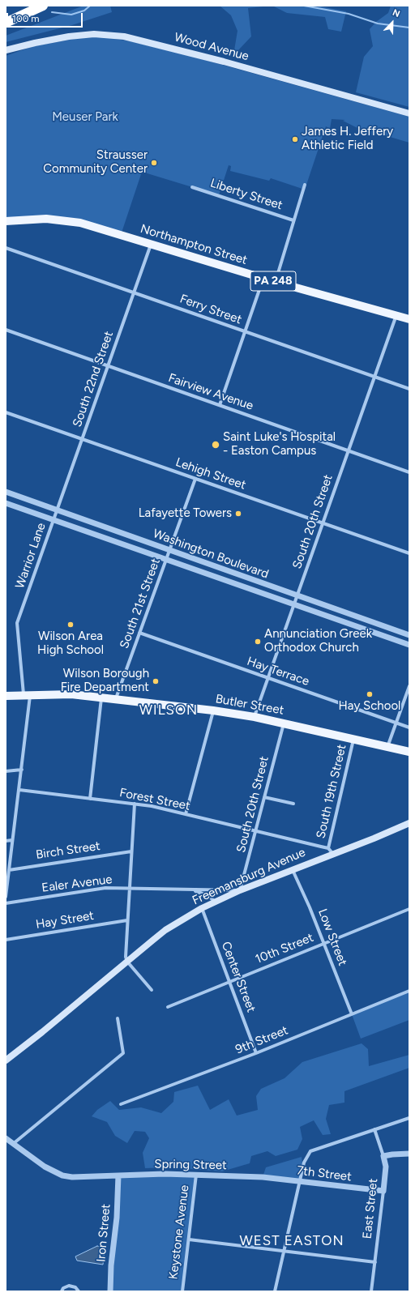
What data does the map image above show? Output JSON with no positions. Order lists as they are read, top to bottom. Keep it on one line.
{"streets":{"main road":["Wood Avenue","Northampton Street","PA 248","Butler Street","Freemansburg Avenue"],"street":["Liberty Street","Ferry Street","South 22nd Street","Fairview Avenue","Lehigh Street","South 20th Street","Washington Boulevard","Warrior Lane","South 21st Street","Hay Terrace","South 19th Street","Forest Street","Birch Street","Ealer Avenue","Hay Street","Low Street","10th Street","Center Street","9th Street","Spring Street","7th Street","East Street","Keystone Avenue","Iron Street"]},"crossings":[["Northampton Street","South 22nd Street"],["Northampton Street","South 20th Street"],["Ferry Street","South 22nd Street"],["Ferry Street","South 20th Street"],["South 22nd Street","Fairview Avenue"],["South 22nd Street","Lehigh Street"],["South 22nd Street","Washington Boulevard"],["South 22nd Street","Warrior Lane"],["Fairview Avenue","South 20th Street"],["Lehigh Street","South 20th Street"],["Lehigh Street","South 21st Street"],["South 20th Street","Washington Boulevard"],["South 20th Street","Hay Terrace"],["South 20th Street","Butler Street"],["South 20th Street","Forest Street"],["South 20th Street","Freemansburg Avenue"],["South 20th Street","Ealer Avenue"],["Washington Boulevard","Warrior Lane"],["Washington Boulevard","South 21st Street"],["Warrior Lane","Butler Street"],["Warrior Lane","Forest Street"],["Warrior Lane","Birch Street"],["South 21st Street","Hay Terrace"],["South 21st Street","Butler Street"],["Butler Street","South 19th Street"],["South 19th Street","Forest Street"],["South 19th Street","Freemansburg Avenue"],["Freemansburg Avenue","Ealer Avenue"],["Freemansburg Avenue","Low Street"],["Freemansburg Avenue","Center Street"],["Low Street","10th Street"],["Low Street","9th Street"],["10th Street","Center Street"],["Center Street","9th Street"],["Spring Street","7th Street"],["Spring Street","Keystone Avenue"],["Spring Street","Iron Street"],["7th Street","East Street"]],"districts":["WILSON","WEST EASTON"],"parks":["Meuser Park"],"places":["James H. Jeffery Athletic Field","Strausser Community Center","Saint Luke's Hospital - Easton Campus","Lafayette Towers","Wilson Area High School","Annunciation Greek Orthodox Church","Wilson Borough Fire Department","Hay School"],"scale_bar":"100 m","north":"top right"}
